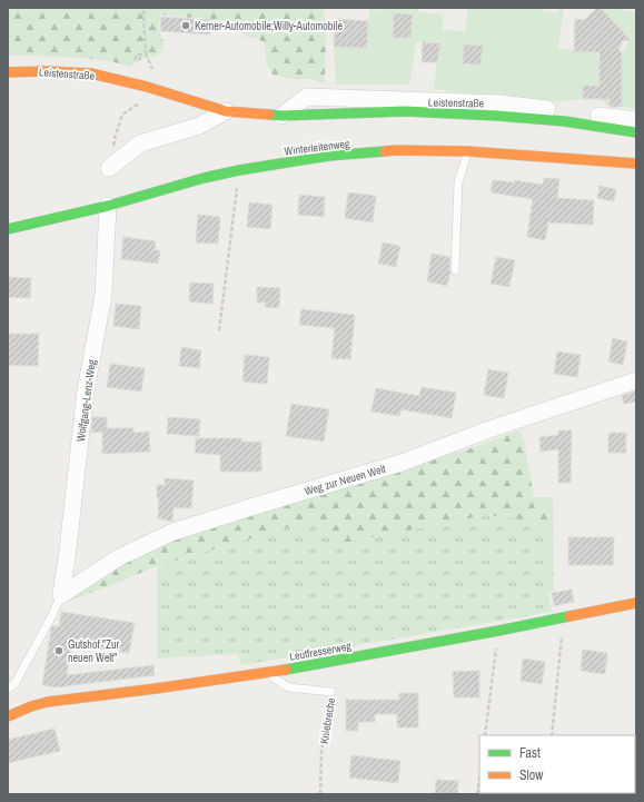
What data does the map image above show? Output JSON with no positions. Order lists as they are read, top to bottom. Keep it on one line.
{"streets":{"street":["Leistenstraße","Winterleitenweg","Wolfgang-Lenz-Weg","Weg zur Neuen Welt","Leutfresserweg"],"lane":["Kniebreche"]},"crossings":[["Winterleitenweg","Wolfgang-Lenz-Weg"],["Wolfgang-Lenz-Weg","Weg zur Neuen Welt"],["Leutfresserweg","Kniebreche"]],"places":["Kerner-Automobile;Willy-Automobile","Gutshof \"Zur neuen Welt\""],"legend":["Fast","Slow"]}
